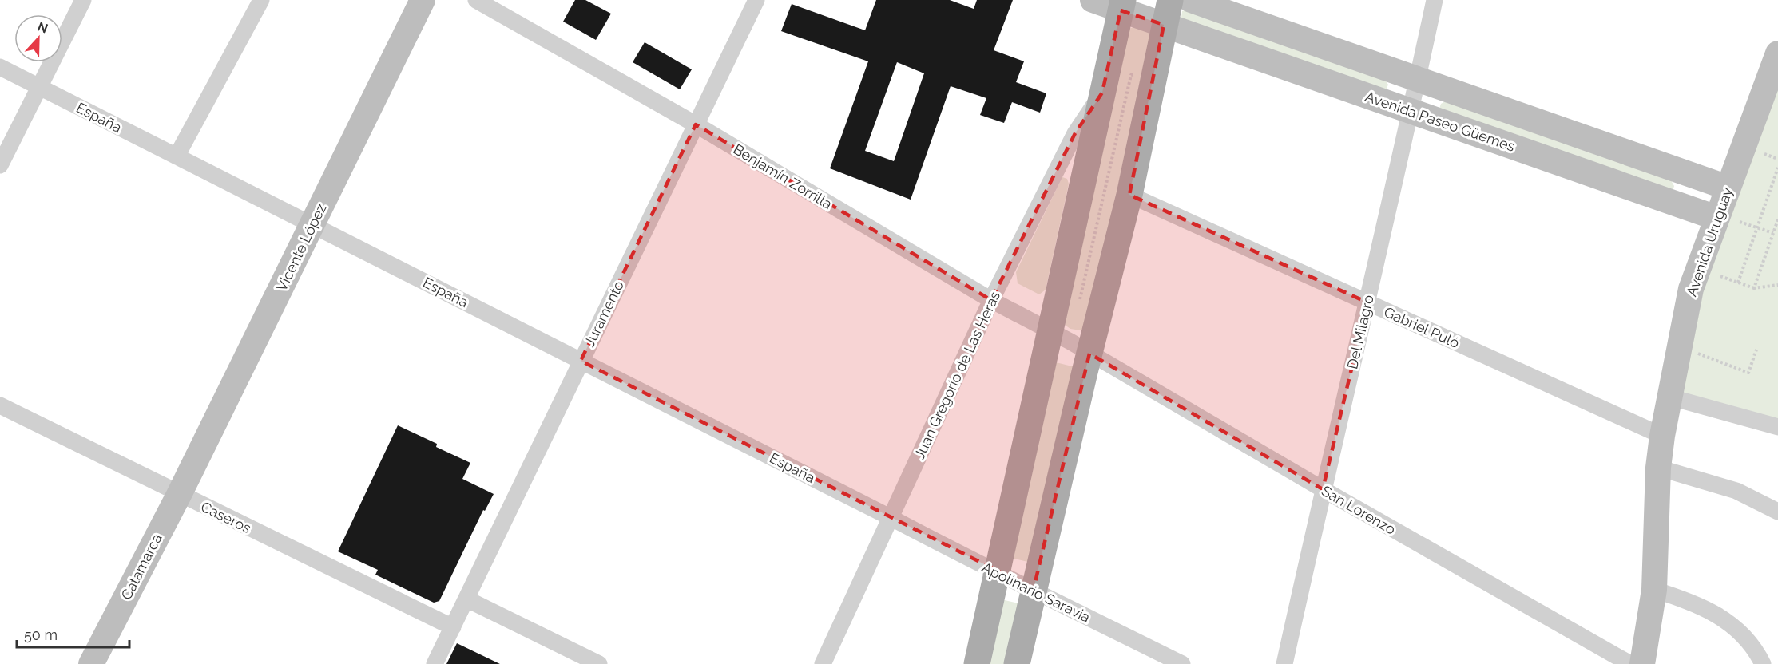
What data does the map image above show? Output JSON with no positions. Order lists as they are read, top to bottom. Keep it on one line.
{"streets":{"street":["España","Avenida Paseo Güemes","Benjamín Zorrilla","Avenida Uruguay","Vicente López","Juramento","Gabriel Puló","Del Milagro","Juan Gregorio de Las Heras","San Lorenzo","Caseros","Catamarca","Apolinario Saravia"]},"crossings":[["España","Vicente López"],["España","Juramento"],["España","Juan Gregorio de Las Heras"],["España","Apolinario Saravia"],["Avenida Paseo Güemes","Avenida Uruguay"],["Avenida Paseo Güemes","Del Milagro"],["Benjamín Zorrilla","Juramento"],["Benjamín Zorrilla","Juan Gregorio de Las Heras"],["Benjamín Zorrilla","San Lorenzo"],["Avenida Uruguay","Gabriel Puló"],["Vicente López","Caseros"],["Vicente López","Catamarca"],["Juramento","Caseros"],["Gabriel Puló","Del Milagro"],["Del Milagro","San Lorenzo"],["Juan Gregorio de Las Heras","Apolinario Saravia"],["Caseros","Catamarca"]],"scale_bar":"50 m","north":"top"}
